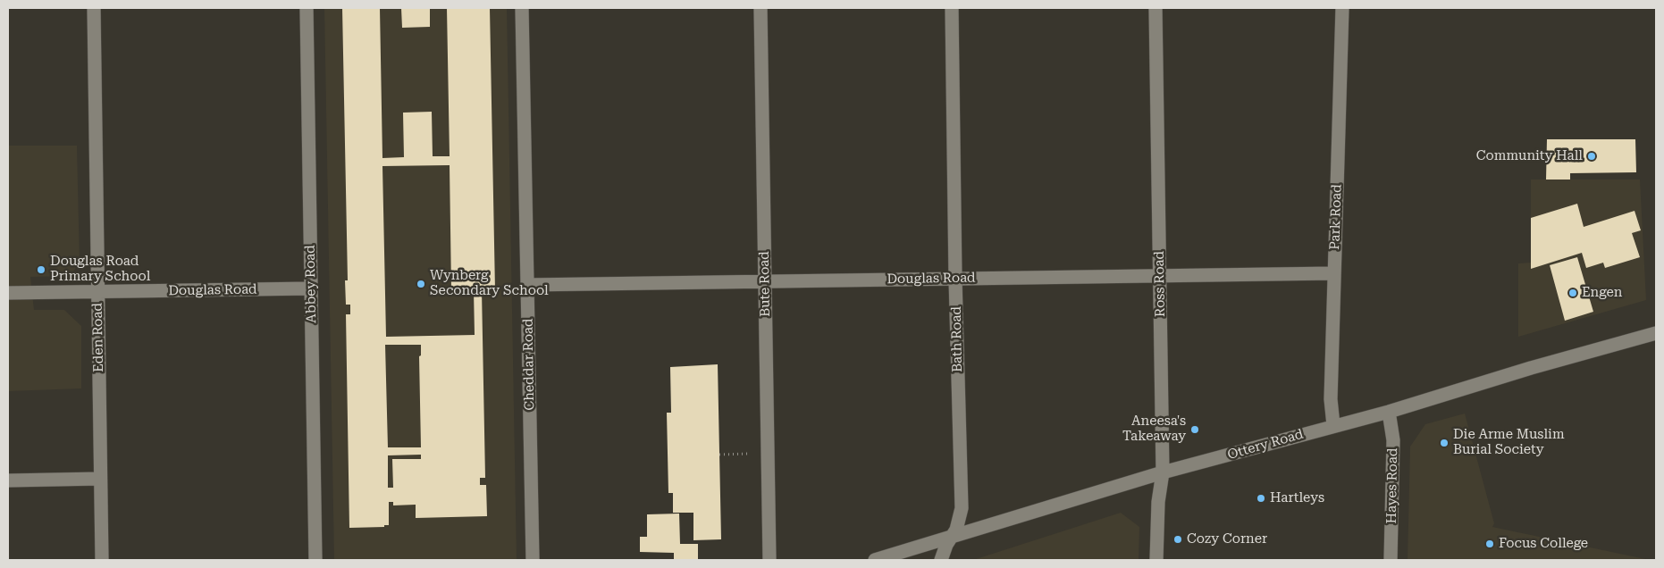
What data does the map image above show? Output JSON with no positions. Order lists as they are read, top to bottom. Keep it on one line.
{"streets":{"street":["Park Road","Douglas Road","Abbey Road","Bute Road","Ross Road","Eden Road","Bath Road","Cheddar Road","Ottery Road","Hayes Road"]},"crossings":[["Park Road","Douglas Road"],["Park Road","Ottery Road"],["Douglas Road","Abbey Road"],["Douglas Road","Bute Road"],["Douglas Road","Ross Road"],["Douglas Road","Eden Road"],["Douglas Road","Bath Road"],["Douglas Road","Cheddar Road"],["Ross Road","Ottery Road"],["Bath Road","Ottery Road"],["Ottery Road","Hayes Road"]],"places":["Community Hall","Douglas Road Primary School","Wynberg Secondary School","Engen","Aneesa's Takeaway","Die Arme Muslim Burial Society","Hartleys","Cozy Corner","Focus College"]}
